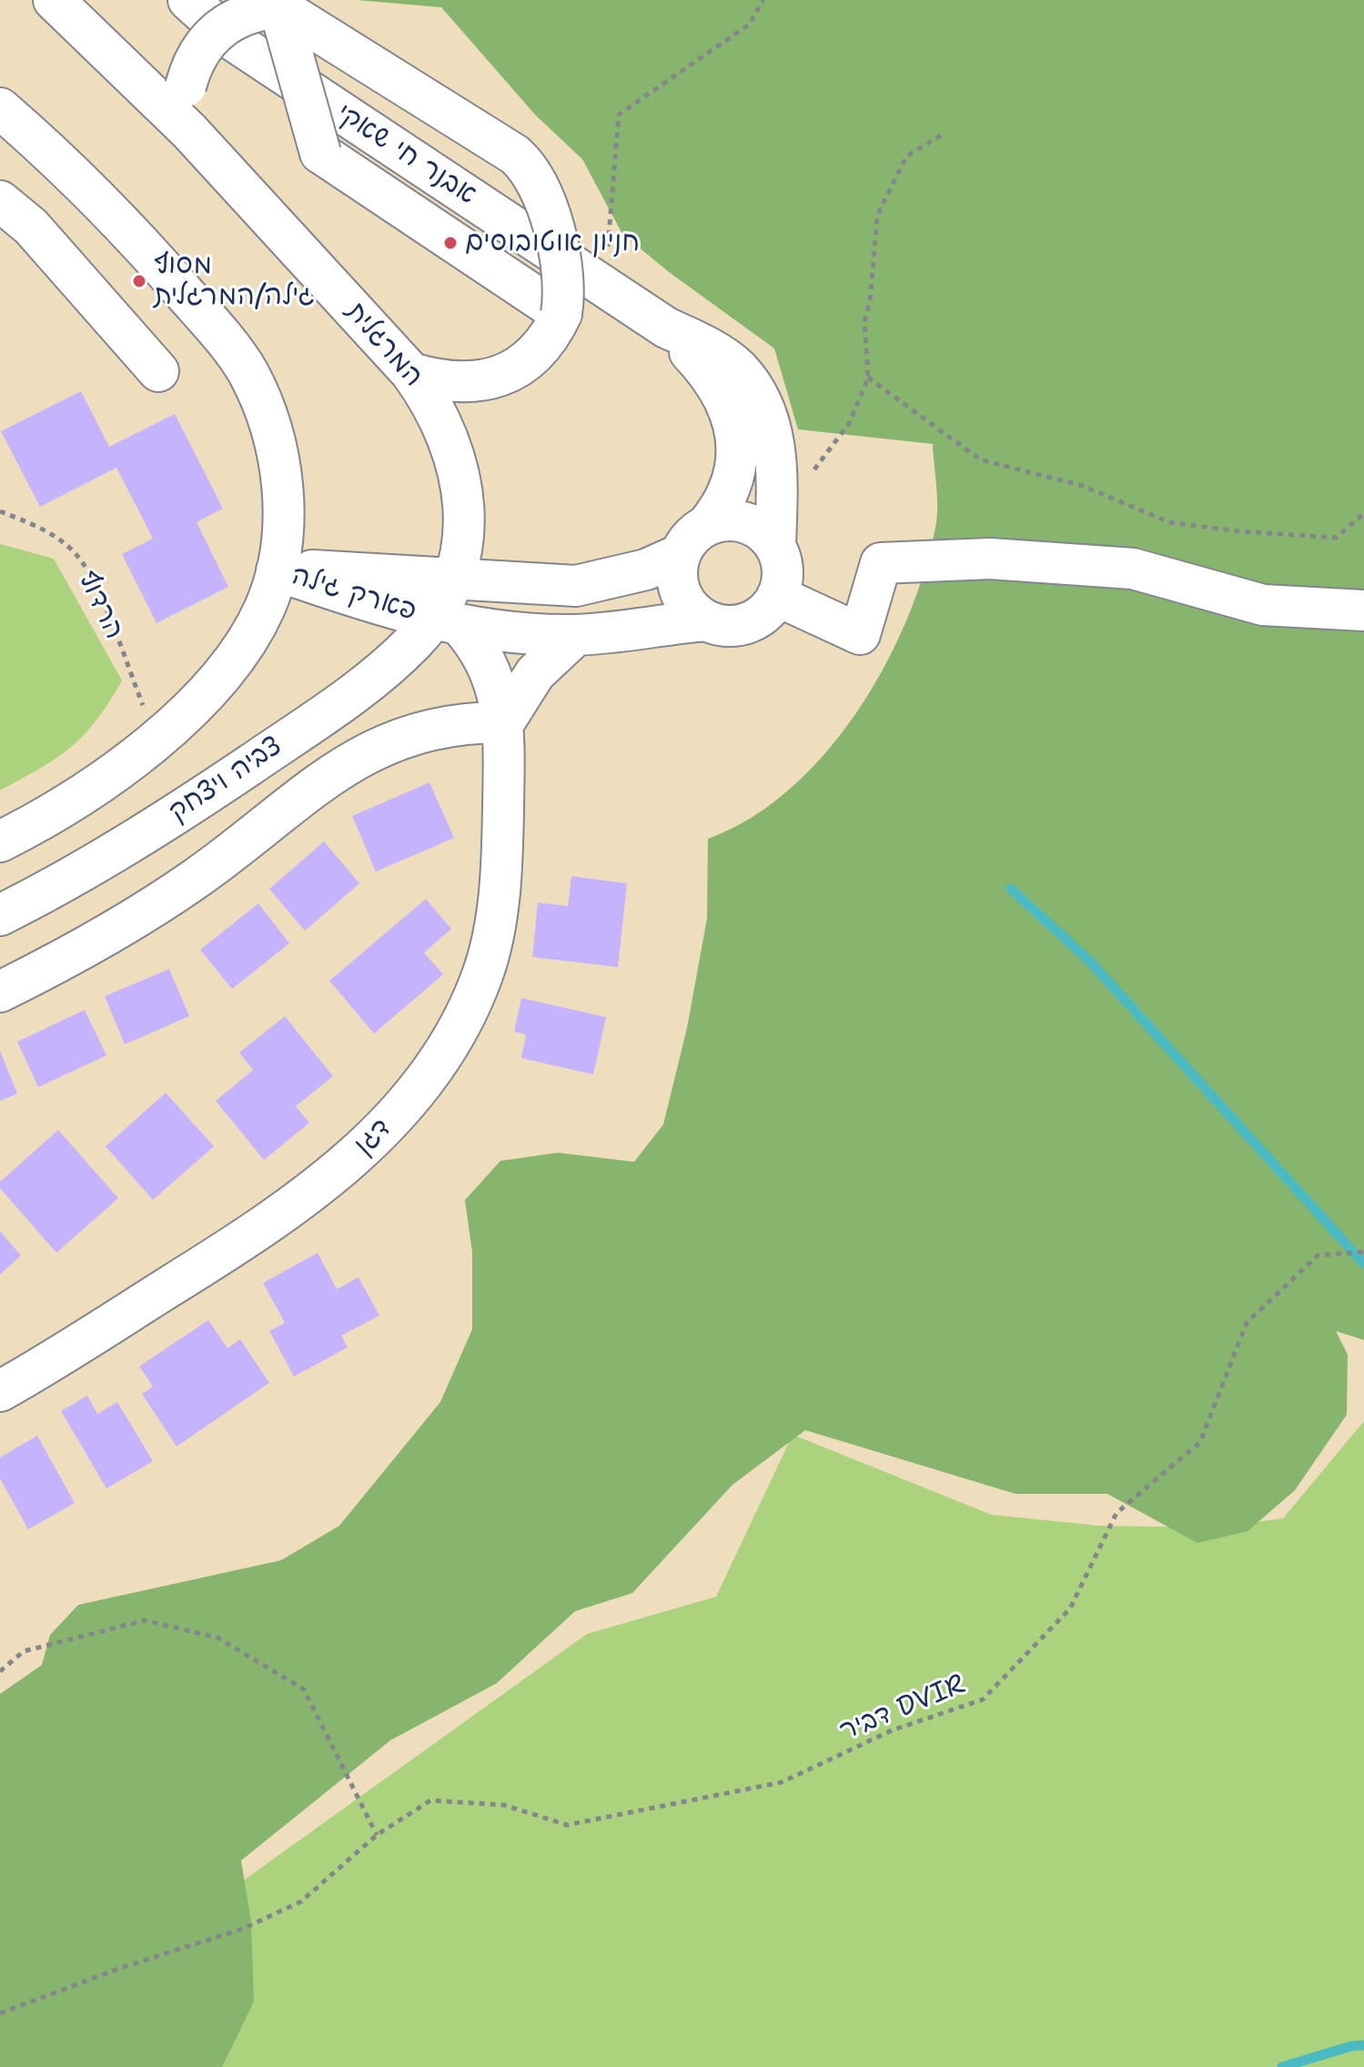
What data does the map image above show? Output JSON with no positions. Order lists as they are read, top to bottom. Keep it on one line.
{"streets":{"street":["אבנר חי שאקי","המרגלית","פארק גילה","צביה ויצחק","דגן"],"path":["הרדוף","דביר DVIR"]},"crossings":[["אבנר חי שאקי","פארק גילה"],["המרגלית","פארק גילה"],["המרגלית","צביה ויצחק"],["המרגלית","דגן"],["פארק גילה","צביה ויצחק"],["פארק גילה","דגן"],["צביה ויצחק","דגן"]],"places":["חניון אוטובוסים","מסוף גילה/המרגלית"]}
